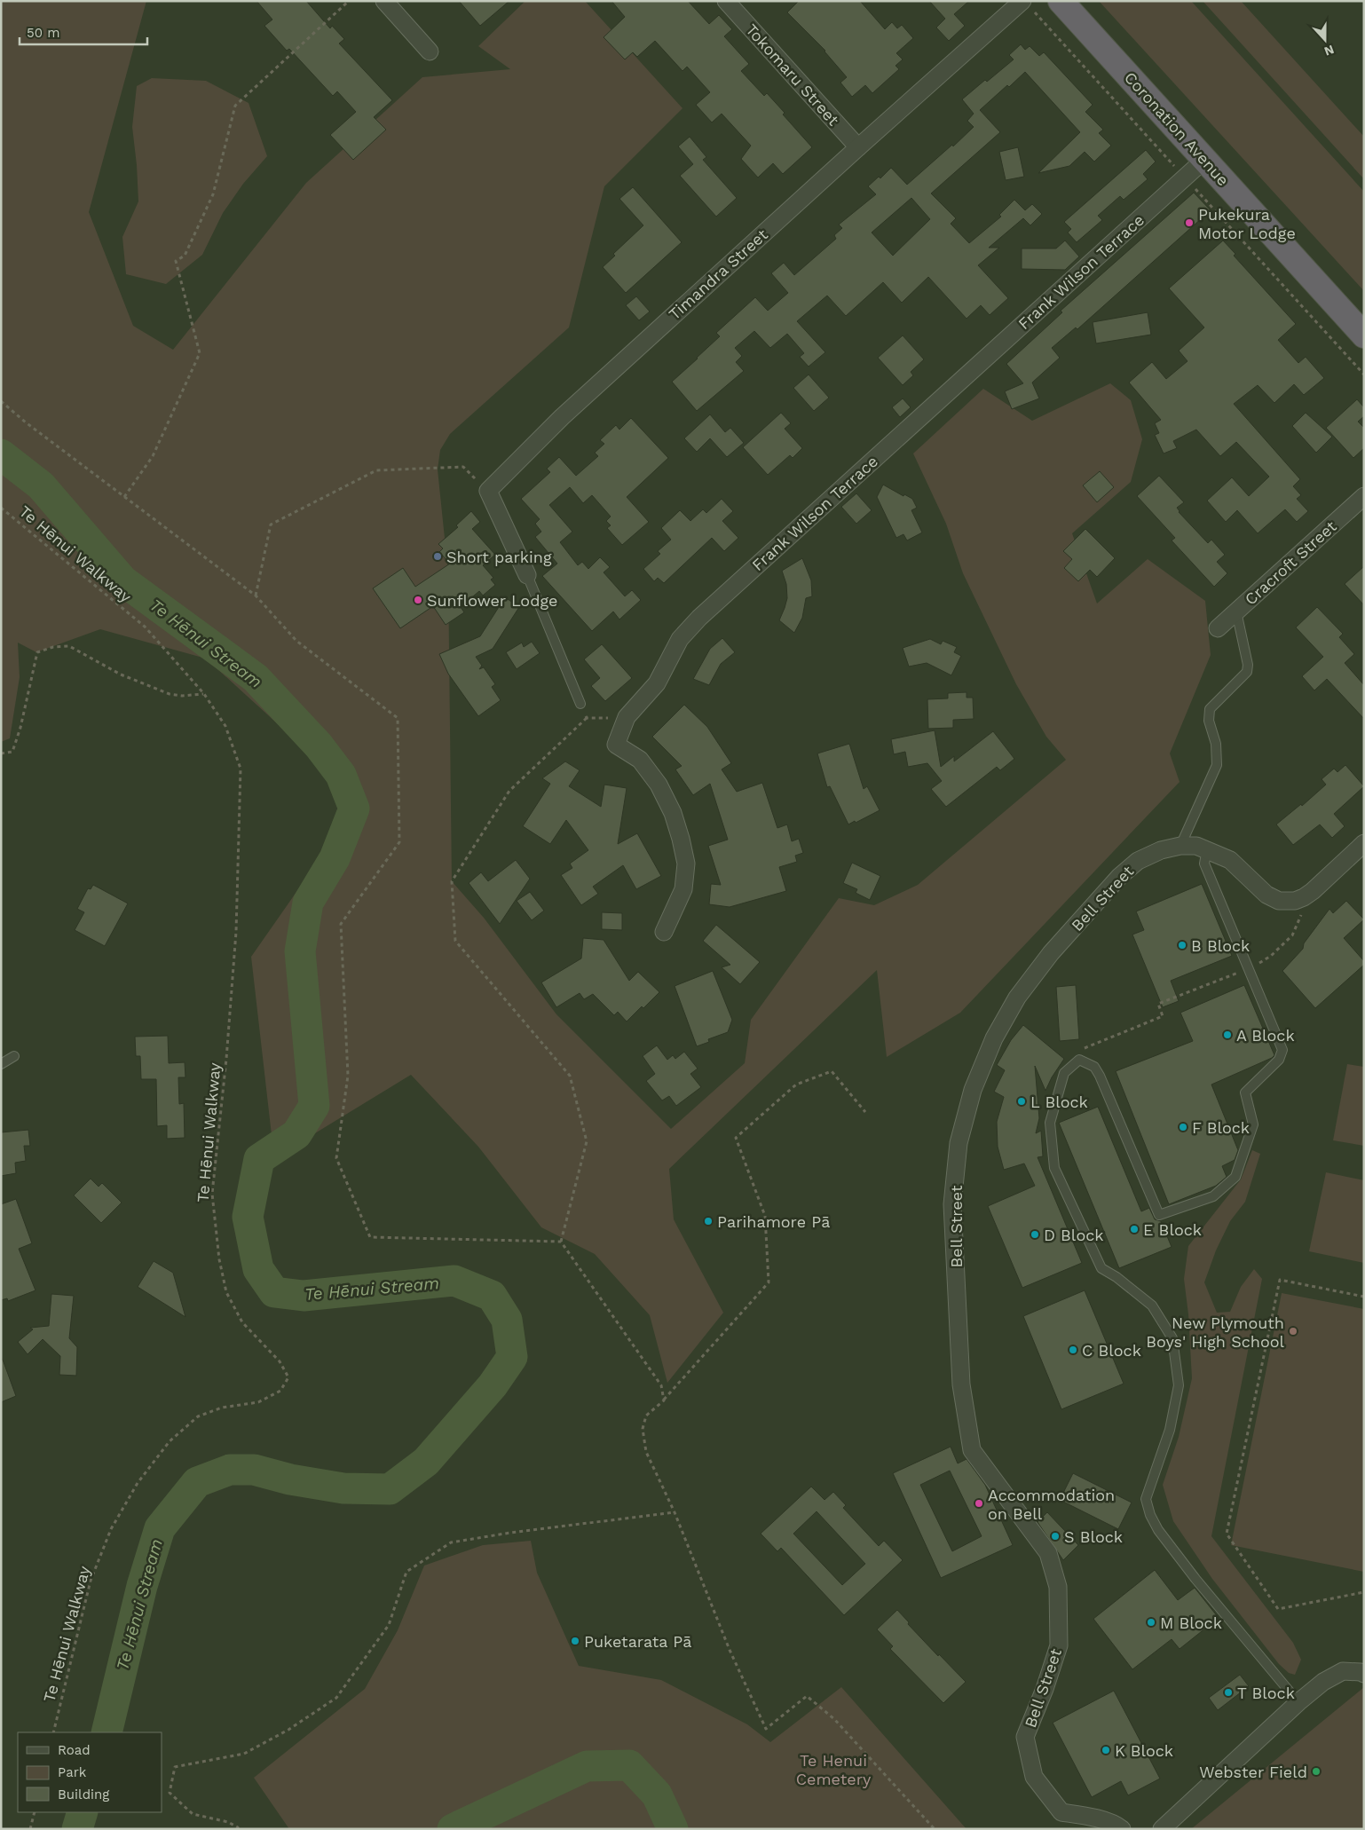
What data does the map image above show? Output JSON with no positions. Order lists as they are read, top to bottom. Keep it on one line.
{"streets":{"highway":["Coronation Avenue"],"street":["Tokomaru Street","Frank Wilson Terrace","Timandra Street","Cracroft Street","Bell Street"],"path":["Te Hēnui Walkway"]},"crossings":[["Tokomaru Street","Timandra Street"],["Coronation Avenue","Frank Wilson Terrace"]],"water":["Te Hēnui Stream"],"parks":["Te Henui Cemetery"],"places":["Pukekura Motor Lodge","Short parking","Sunflower Lodge","B Block","A Block","L Block","F Block","Parihamore Pā","E Block","D Block","New Plymouth Boys' High School","C Block","Accommodation on Bell","S Block","M Block","Puketarata Pā","T Block","K Block","Webster Field"],"legend":["Road","Park","Building"],"scale_bar":"50 m","north":"bottom"}
